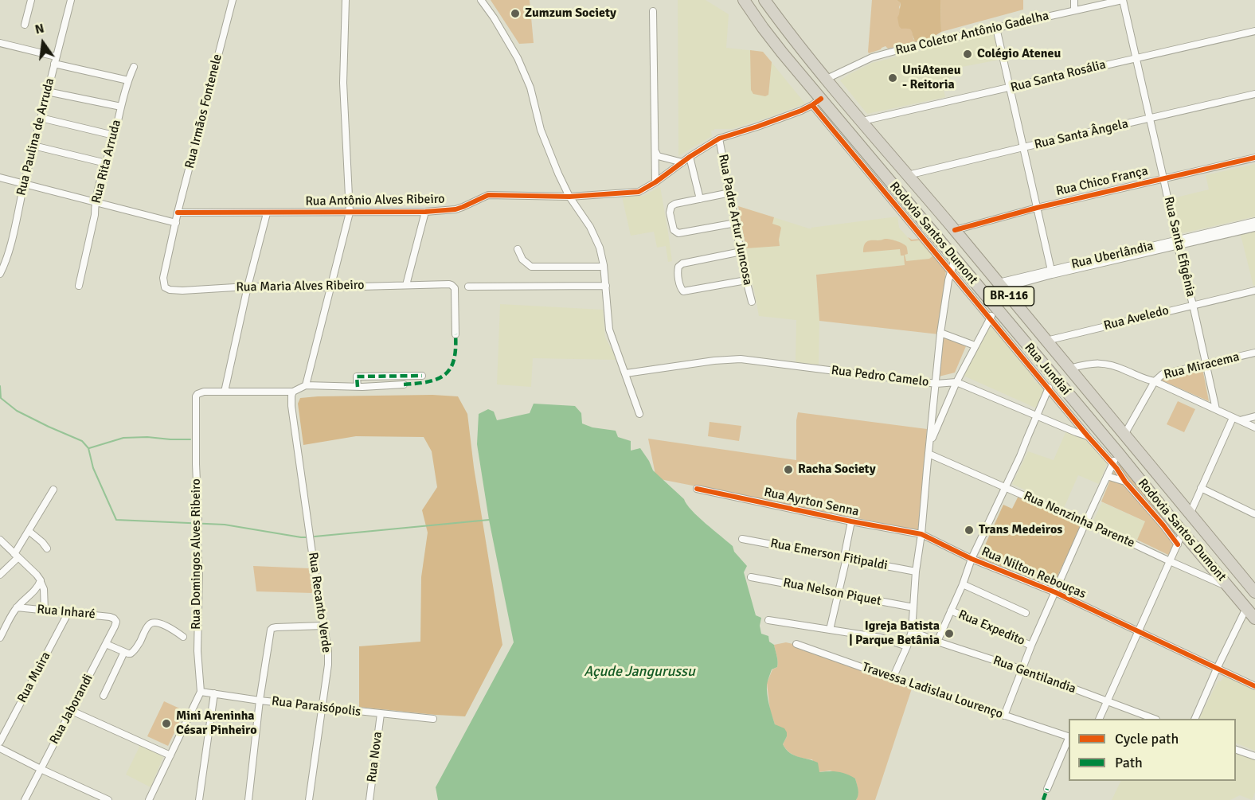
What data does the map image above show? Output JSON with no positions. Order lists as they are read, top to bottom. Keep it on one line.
{"streets":{"highway":["Rodovia Santos Dumont","BR-116"],"street":["Rua Coletor Antônio Gadelha","Rua Santa Rosália","Rua Irmãos Fontenele","Rua Santa Ângela","Rua Paulina de Arruda","Rua Rita Arruda","Rua Chico França","Rua Antônio Alves Ribeiro","Rua Padre Artur Juncosa","Rua Santa Efigênia","Rua Uberlândia","Rua Maria Alves Ribeiro","Rua Aveledo","Rua Miracema","Rua Jundiaí","Rua Pedro Camelo","Rua Ayrton Senna","Rua Nenzinha Parente","Rua Domingos Alves Ribeiro","Rua Emerson Fitipaldi","Rua Nilton Rebouças","Rua Nelson Piquet","Rua Recanto Verde","Rua Inharé","Rua Expedito","Rua Gentilandia","Rua Muira","Travessa Ladislau Lourenço","Rua Paraisópolis","Rua Jaborandi","Rua Nova"]},"crossings":[["Rua Coletor Antônio Gadelha","Rodovia Santos Dumont"],["Rua Coletor Antônio Gadelha","Rua Santa Efigênia"],["Rua Santa Rosália","Rodovia Santos Dumont"],["Rua Santa Rosália","Rua Santa Efigênia"],["Rua Irmãos Fontenele","Rua Antônio Alves Ribeiro"],["Rua Irmãos Fontenele","Rua Maria Alves Ribeiro"],["Rua Santa Ângela","Rodovia Santos Dumont"],["Rua Santa Ângela","Rua Santa Efigênia"],["Rua Chico França","Rodovia Santos Dumont"],["Rua Chico França","Rua Santa Efigênia"],["Rodovia Santos Dumont","Rua Uberlândia"],["Rodovia Santos Dumont","Rua Aveledo"],["Rodovia Santos Dumont","Rua Miracema"],["Rodovia Santos Dumont","Rua Jundiaí"],["Rodovia Santos Dumont","Rua Pedro Camelo"],["Rodovia Santos Dumont","Rua Nenzinha Parente"],["Rua Santa Efigênia","Rua Uberlândia"],["Rua Santa Efigênia","Rua Aveledo"],["Rua Santa Efigênia","Rua Miracema"],["Rua Santa Efigênia","Rua Jundiaí"],["Rua Miracema","Rua Jundiaí"],["Rua Jundiaí","Rua Pedro Camelo"],["Rua Jundiaí","Rua Nenzinha Parente"],["Rua Jundiaí","Rua Nilton Rebouças"],["Rua Jundiaí","Rua Expedito"],["Rua Jundiaí","Rua Gentilandia"],["Rua Ayrton Senna","Rua Nilton Rebouças"],["Rua Domingos Alves Ribeiro","Rua Recanto Verde"],["Rua Domingos Alves Ribeiro","Rua Paraisópolis"],["Rua Recanto Verde","Rua Paraisópolis"],["Rua Inharé","Rua Muira"],["Rua Inharé","Rua Jaborandi"],["Rua Paraisópolis","Rua Nova"]],"water":["Açude Jangurussu"],"places":["Zumzum Society","Colégio Ateneu","UniAteneu - Reitoria","Racha Society","Trans Medeiros","Igreja Batista | Parque Betânia","Mini Areninha César Pinheiro"],"legend":["Cycle path","Path"],"north":"top"}
